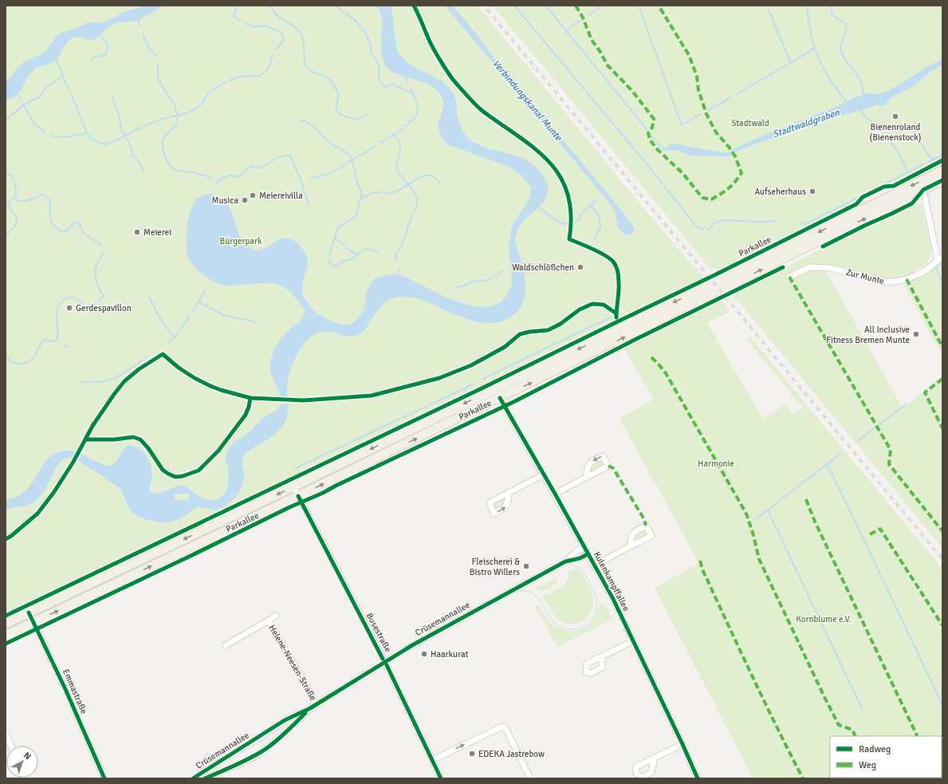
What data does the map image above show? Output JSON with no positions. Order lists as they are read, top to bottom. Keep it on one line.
{"streets":{"main road":["Parkallee"],"street":["Zur Munte","Kulenkampffallee","Crüsemannallee","Busestraße","Helene-Neesen-Straße","Emmastraße"]},"crossings":[["Parkallee","Zur Munte"],["Parkallee","Kulenkampffallee"],["Parkallee","Busestraße"],["Parkallee","Emmastraße"],["Kulenkampffallee","Crüsemannallee"],["Crüsemannallee","Busestraße"],["Crüsemannallee","Helene-Neesen-Straße"]],"water":["Verbindungskanal Munte","Stadtwaldgraben"],"parks":["Stadtwald","Bürgerpark","Harmonie","Kornblume e.V."],"places":["Bienenroland (Bienenstock)","Aufseherhaus","Meiereivilla","Musica","Meierei","Waldschlößchen","Gerdespavillon","All Inclusive Fitness Bremen Munte","Fleischerei & Bistro Willers","Haarkurat","EDEKA Jastrebow"],"legend":["Radweg","Weg"],"north":"top right"}
